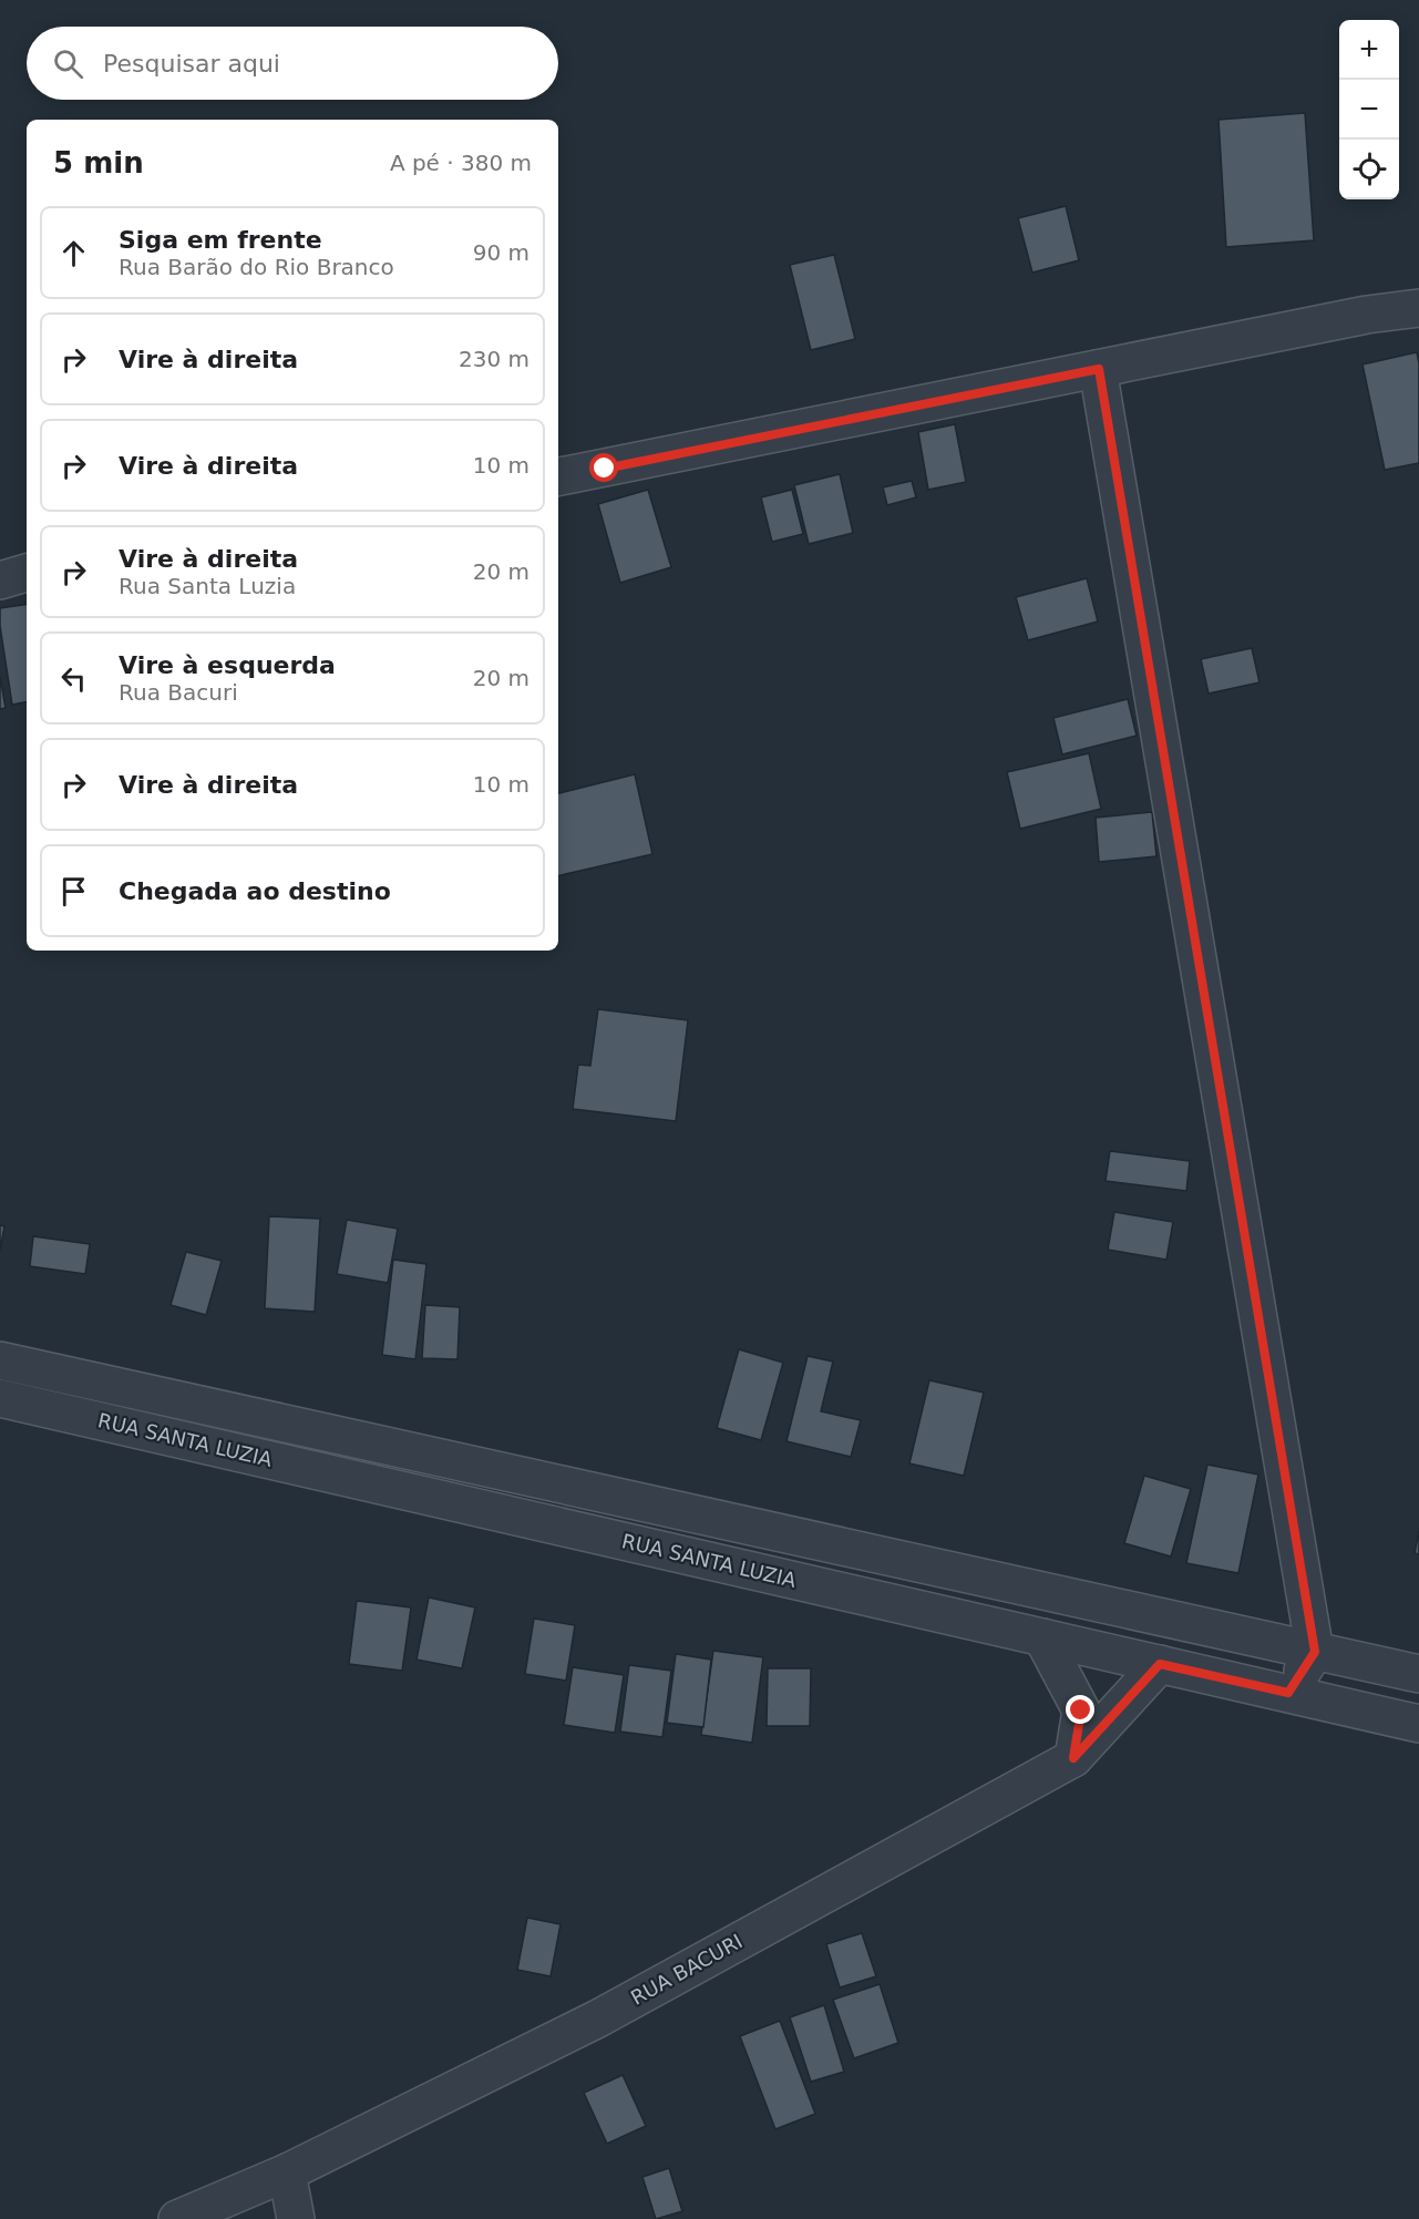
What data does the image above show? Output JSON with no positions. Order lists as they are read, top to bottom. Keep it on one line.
{"streets":{"street":["RUA SANTA LUZIA","RUA BACURI"]},"crossings":[["RUA SANTA LUZIA","RUA BACURI"]],"page":{"map_buttons":["+","−"],"search":"Pesquisar aqui","heading":["5 min","A pé · 380 m"],"list":[["Siga em frente","Rua Barão do Rio Branco","90 m"],["Vire à direita","230 m"],["Vire à direita","10 m"],["Vire à direita","Rua Santa Luzia","20 m"],["Vire à esquerda","Rua Bacuri","20 m"],["Vire à direita","10 m"],"Chegada ao destino"]}}
